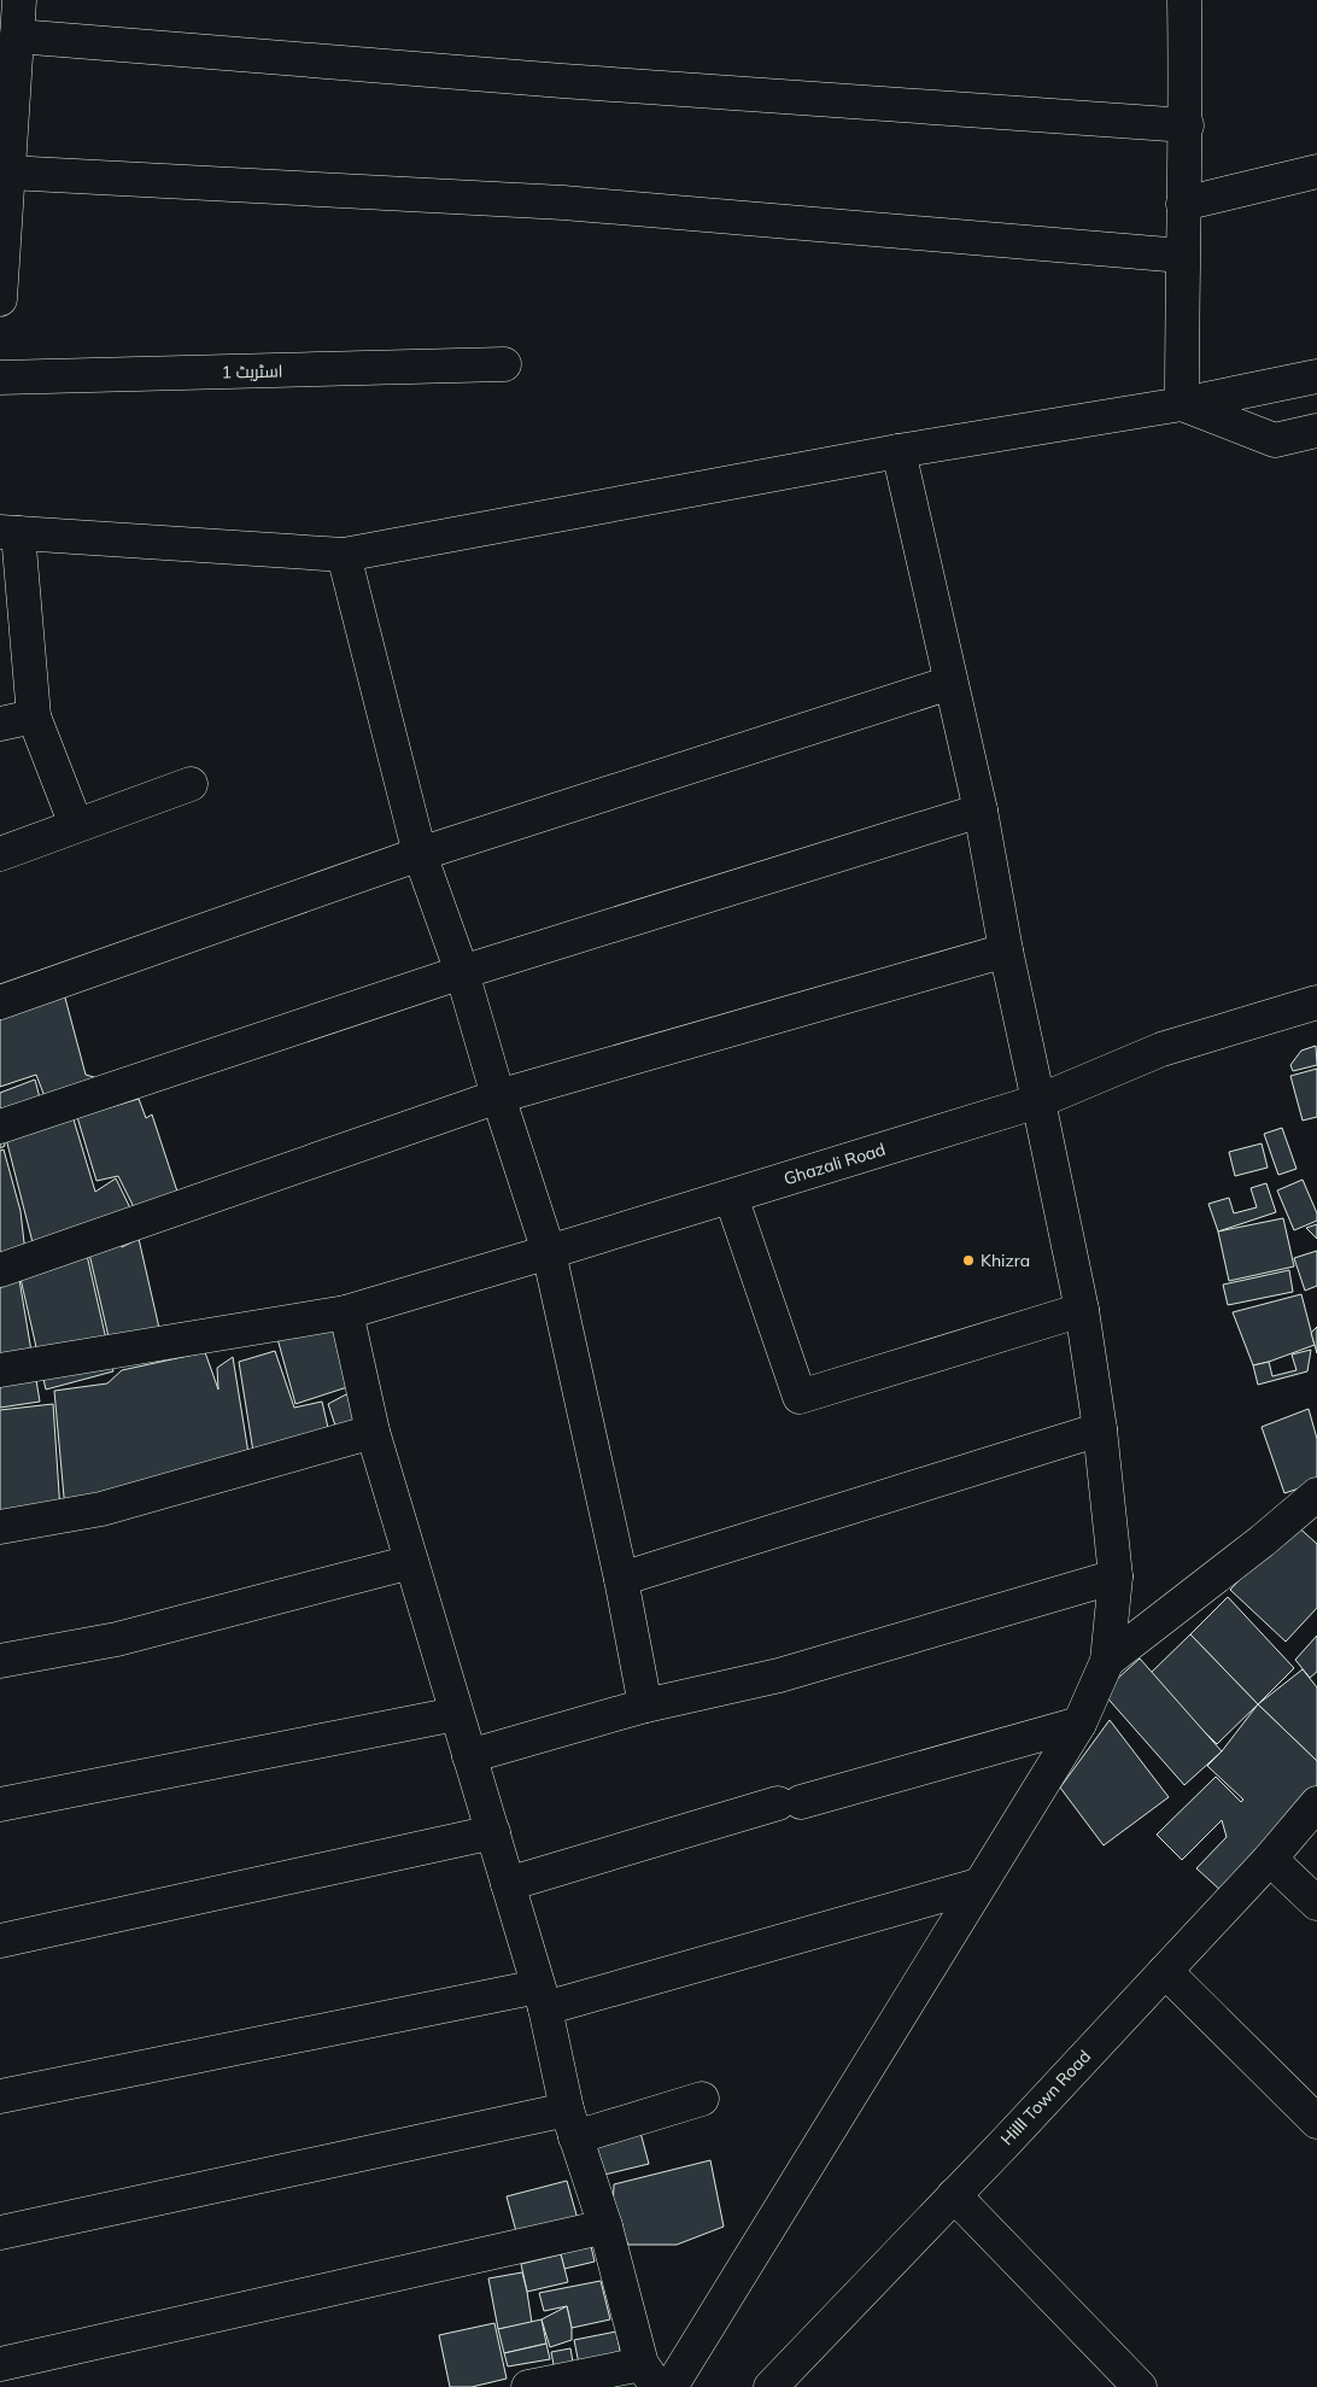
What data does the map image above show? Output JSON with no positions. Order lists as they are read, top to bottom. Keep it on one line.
{"streets":{"street":["اسٹریٹ 1","Ghazali Road","Hilll Town Road"]},"places":["Khizra"]}
